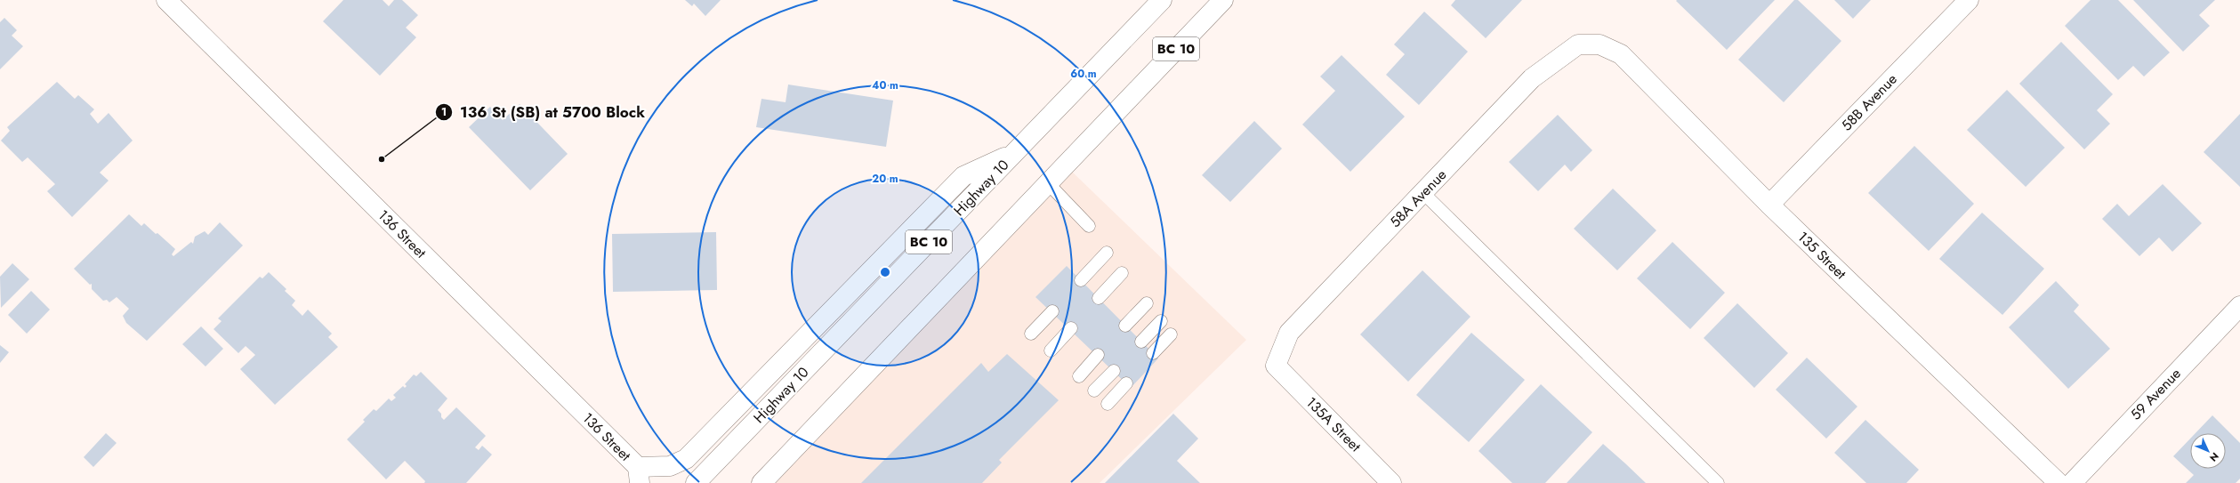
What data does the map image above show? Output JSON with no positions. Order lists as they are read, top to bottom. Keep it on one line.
{"streets":{"main road":["BC 10","58B Avenue","Highway 10","58A Avenue","136 Street","135 Street","59 Avenue","135A Street"]},"crossings":[["58B Avenue","135 Street"],["58A Avenue","135 Street"],["58A Avenue","135A Street"]],"places":["136 St (SB) at 5700 Block"],"north":"bottom right","rings":["60 m","40 m","20 m"]}
